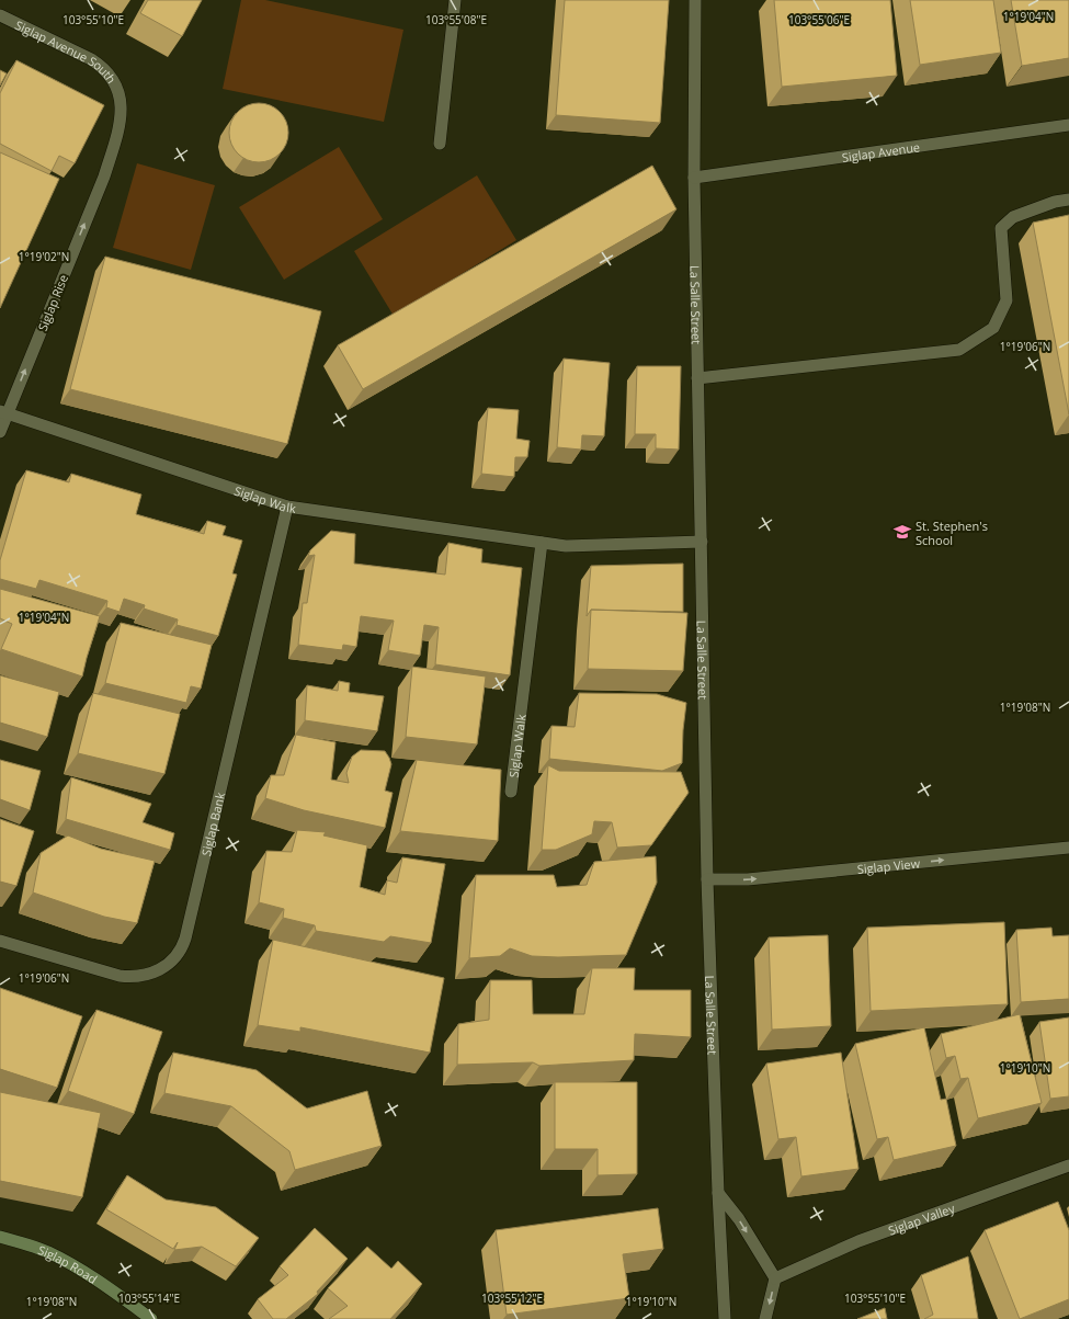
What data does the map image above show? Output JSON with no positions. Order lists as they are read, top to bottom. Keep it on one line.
{"streets":{"main road":["Siglap Road"],"street":["Siglap Avenue South","Siglap Avenue","Siglap Rise","La Salle Street","Siglap Walk","Siglap Bank","Siglap View","Siglap Valley"]},"crossings":[["Siglap Avenue South","Siglap Rise"],["Siglap Avenue","La Salle Street"],["Siglap Rise","Siglap Walk"],["La Salle Street","Siglap Walk"],["La Salle Street","Siglap View"],["Siglap Walk","Siglap Bank"]],"one_way":["Siglap Rise","Siglap View"],"places":{"school or university":["St. Stephen's School"]},"coordinates":["1°19'04\"N","103°55'10\"E","103°55'08\"E","103°55'06\"E","1°19'02\"N","1°19'06\"N","1°19'08\"N","1°19'10\"N","103°55'14\"E","103°55'12\"E"]}
